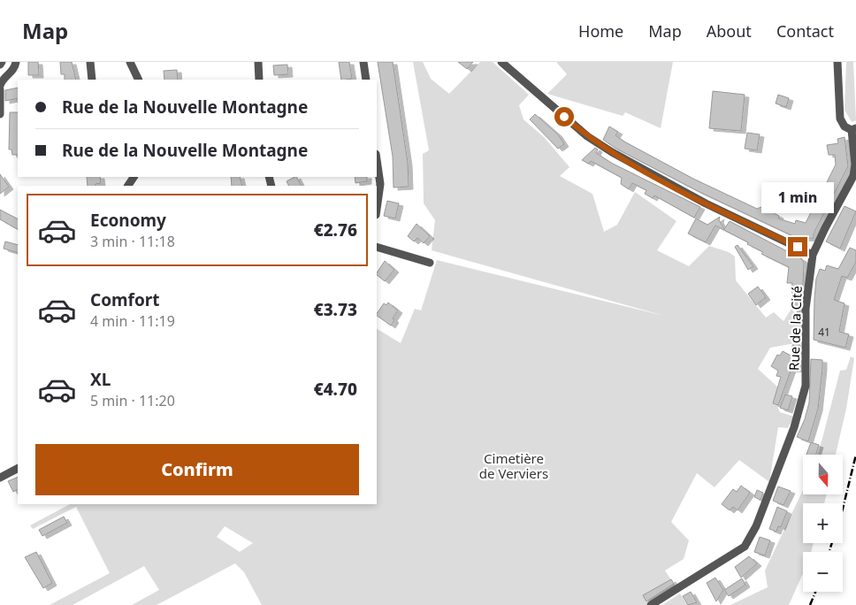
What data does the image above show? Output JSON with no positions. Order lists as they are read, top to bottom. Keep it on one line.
{"streets":{"street":["Rue de la Cité"]},"parks":["Cimetière de Verviers"],"house_numbers":["41"],"north":"bottom","page":{"header":"Map","nav":["Home","Map","About","Contact"],"banner":["Rue de la Nouvelle Montagne","Rue de la Nouvelle Montagne"],"bubble":"1 min","list":[{"name":"Economy","note":"3 min · 11:18","value":"€2.76"},{"name":"Comfort","note":"4 min · 11:19","value":"€3.73"},{"name":"XL","note":"5 min · 11:20","value":"€4.70"}],"buttons":"Confirm","map_buttons":["+","−"]}}
